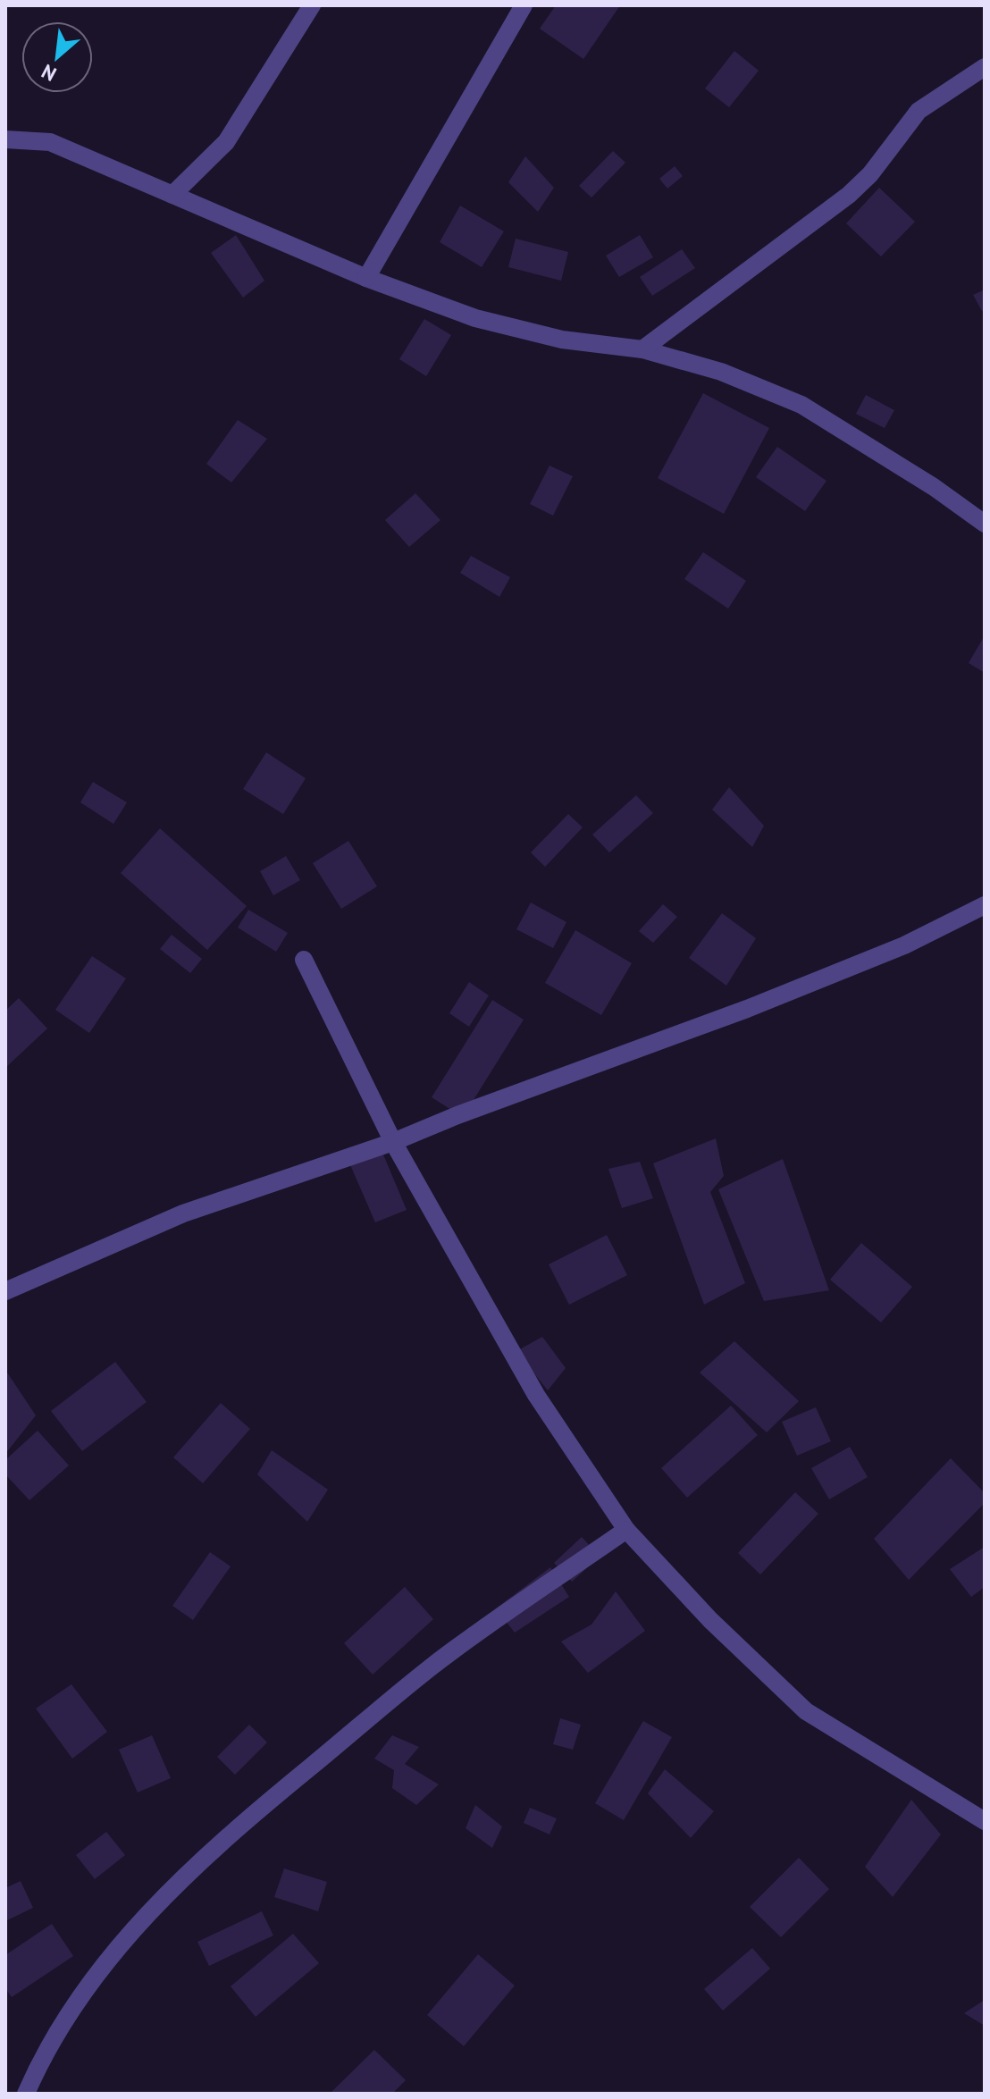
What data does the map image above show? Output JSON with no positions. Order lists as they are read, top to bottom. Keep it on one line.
{"north":"bottom left"}
